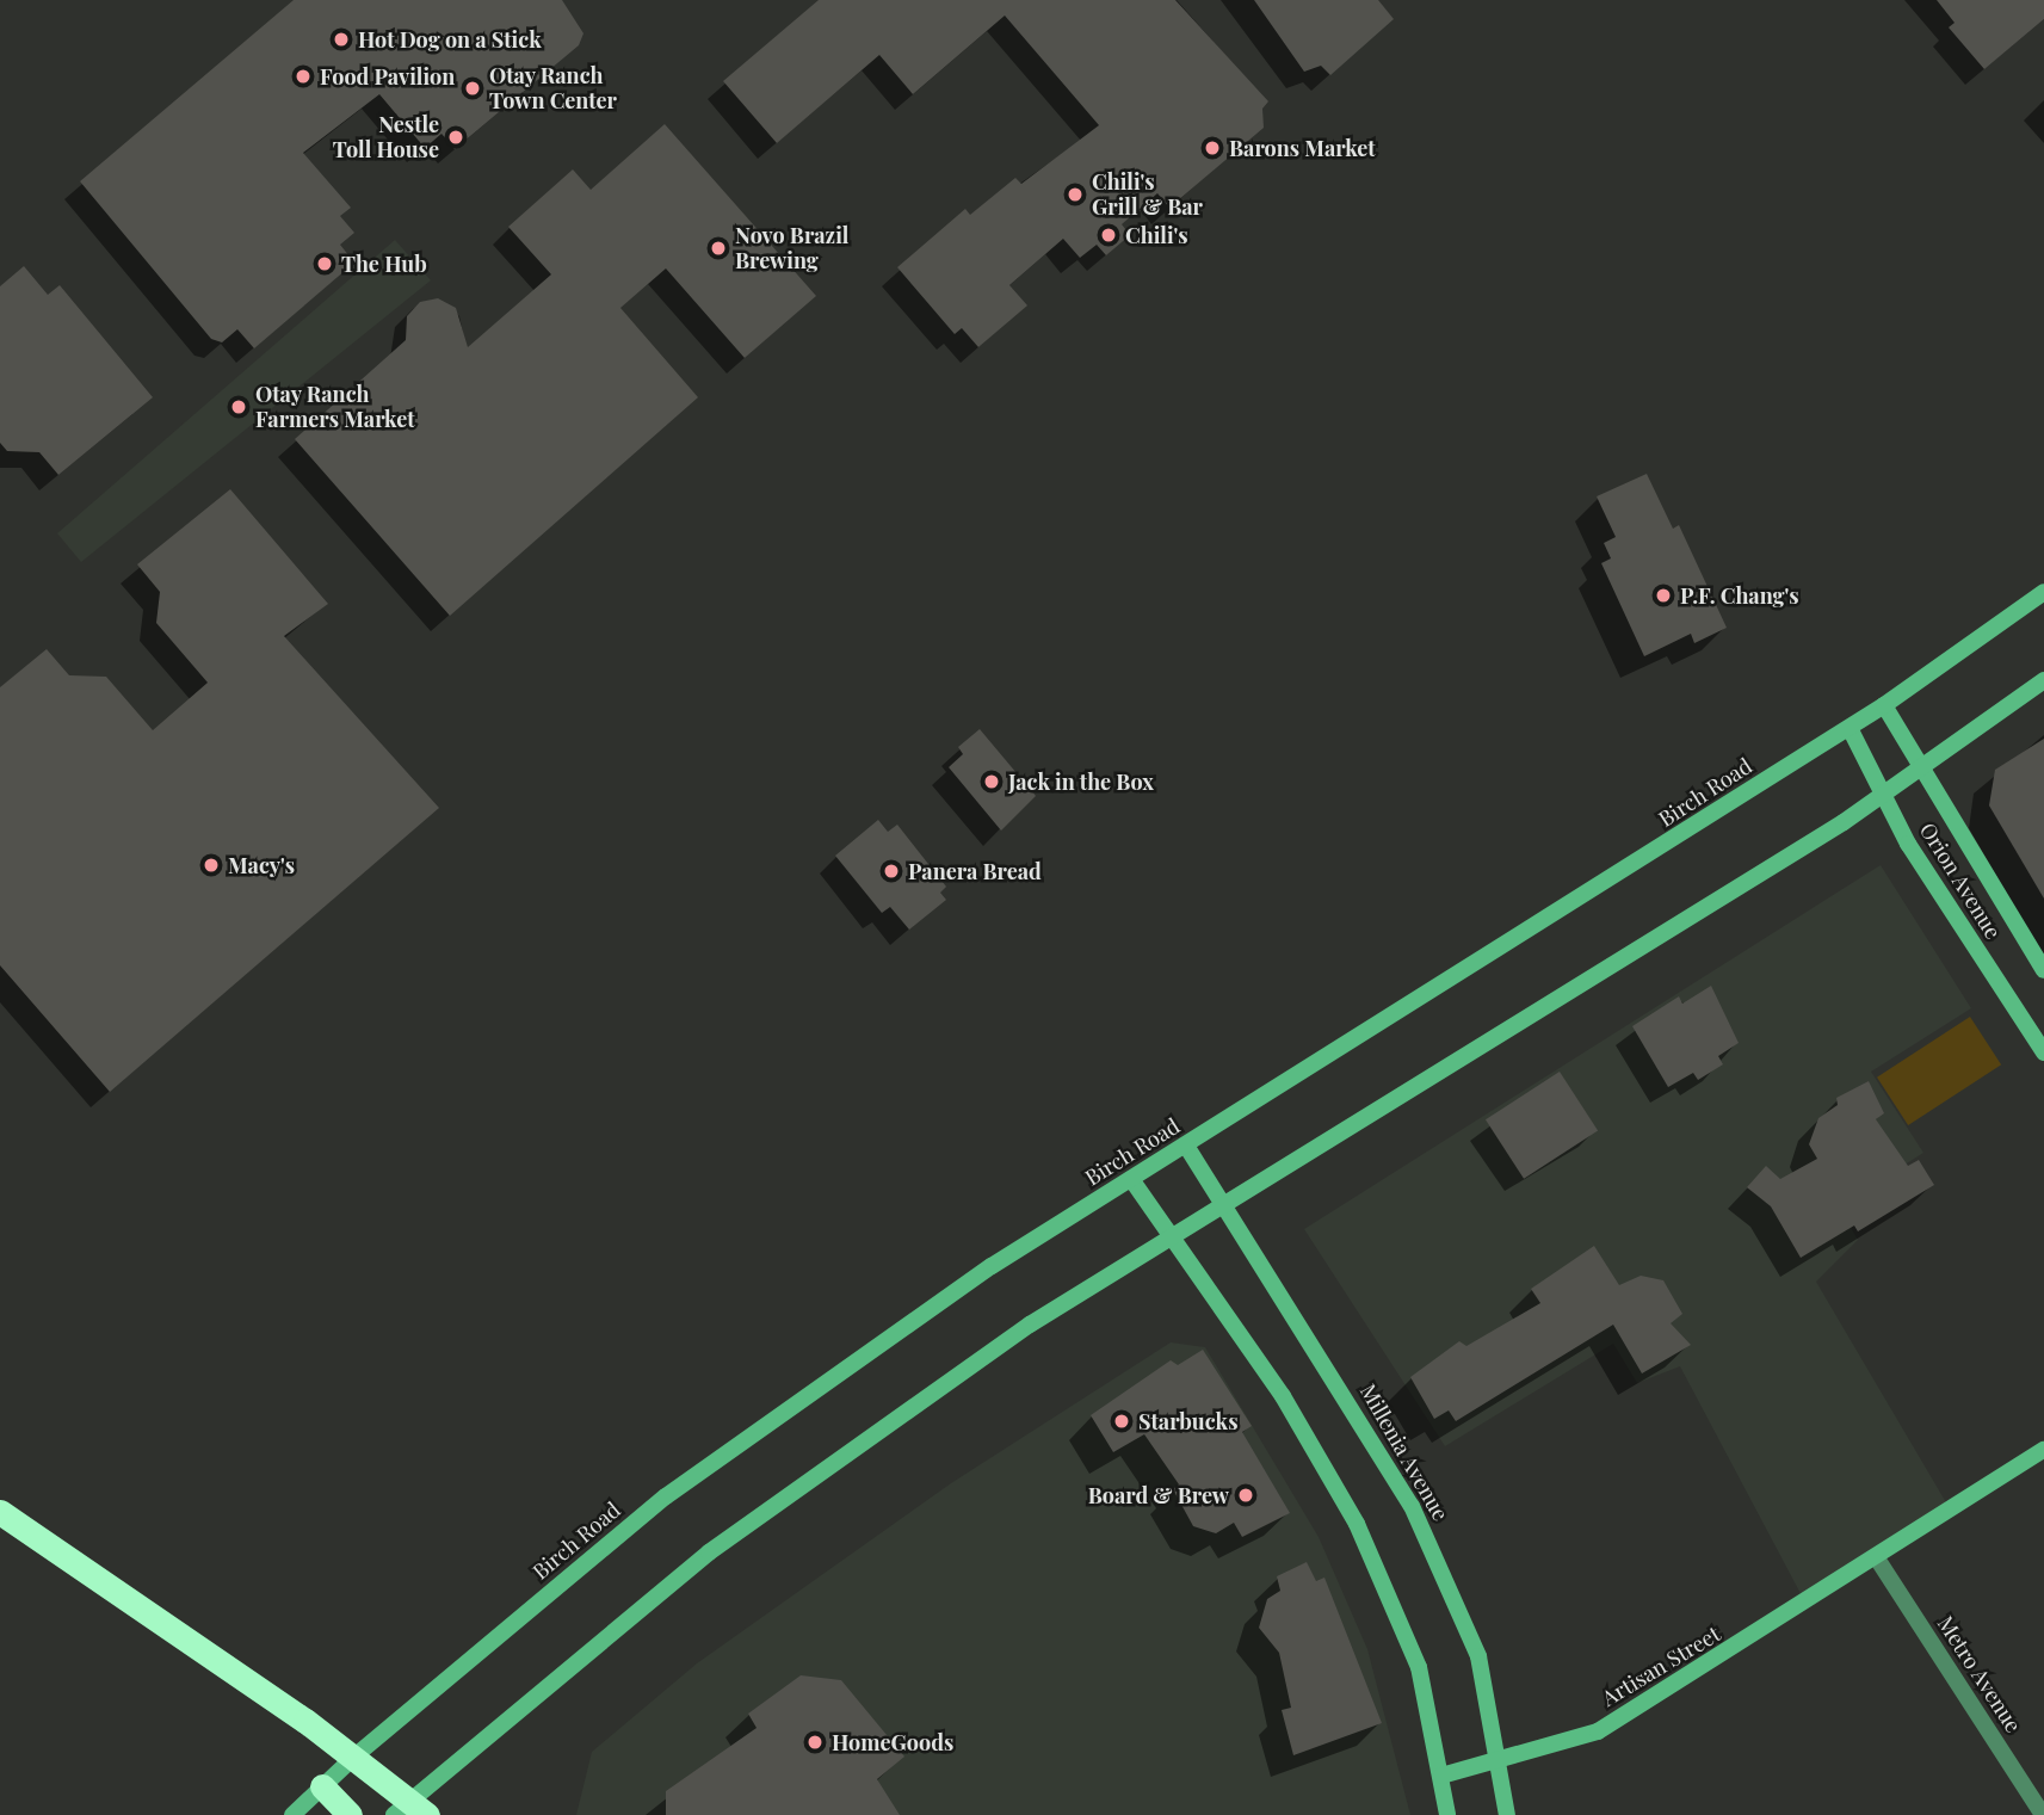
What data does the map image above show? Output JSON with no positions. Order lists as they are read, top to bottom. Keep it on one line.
{"streets":{"main road":["Birch Road","Orion Avenue","Millenia Avenue","Artisan Street"],"street":["Metro Avenue"]},"crossings":[["Birch Road","Orion Avenue"],["Birch Road","Millenia Avenue"],["Millenia Avenue","Artisan Street"],["Artisan Street","Metro Avenue"]],"places":["Hot Dog on a Stick","Food Pavilion","Otay Ranch Town Center","Nestle Toll House","Barons Market","Chili's Grill & Bar","Chili's","Novo Brazil Brewing","The Hub","Otay Ranch Farmers Market","P.F. Chang's","Jack in the Box","Macy's","Panera Bread","Starbucks","Board & Brew","HomeGoods"]}
